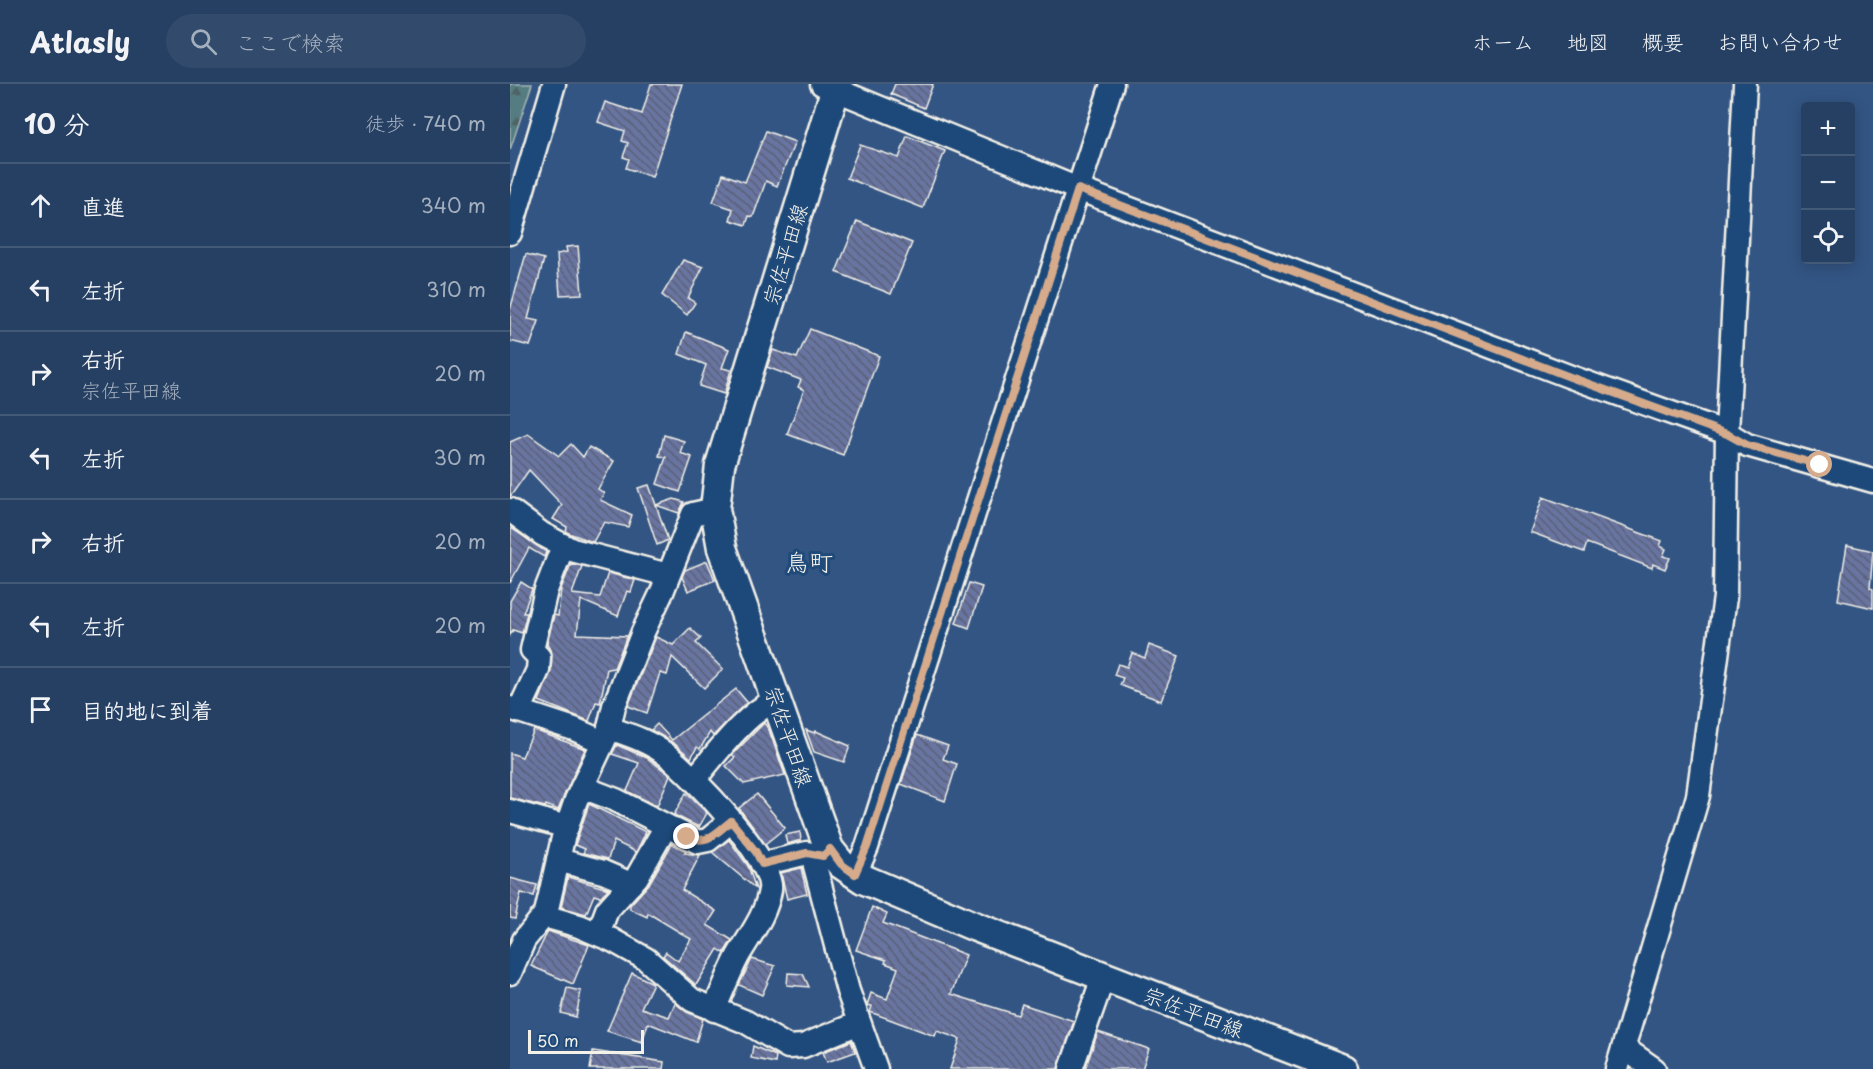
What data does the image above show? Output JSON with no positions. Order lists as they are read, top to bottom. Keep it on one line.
{"streets":{"main road":["宗佐平田線"]},"districts":["鳥町"],"scale_bar":"50 m","page":{"header":"Atlasly","search":"ここで検索","nav":["ホーム","地図","概要","お問い合わせ"],"heading":["10 分","徒歩 · 740 m"],"map_buttons":["+","−"],"list":[["直進","340 m"],["左折","310 m"],["右折","宗佐平田線","20 m"],["左折","30 m"],["右折","20 m"],["左折","20 m"],"目的地に到着"],"scale":"50 m"}}
